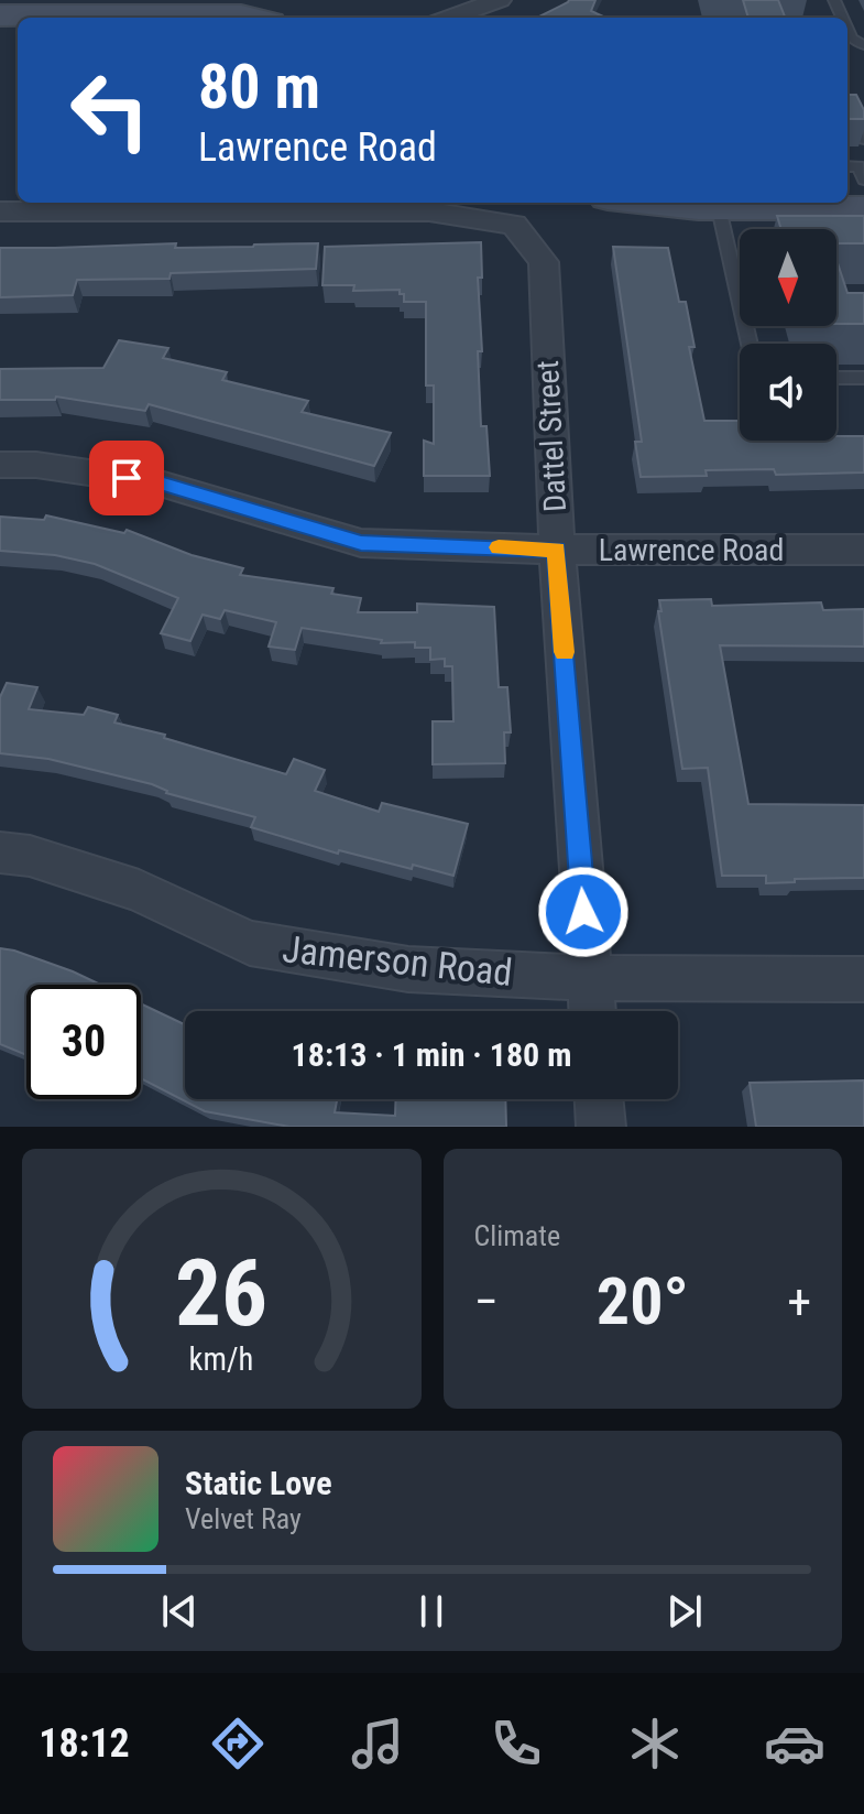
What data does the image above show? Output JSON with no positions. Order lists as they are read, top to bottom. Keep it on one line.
{"streets":{"street":["Dattel Street","Lawrence Road","Jamerson Road"]},"crossings":[["Dattel Street","Lawrence Road"],["Dattel Street","Jamerson Road"]],"north":"bottom","page":{"turn":["80 m","Lawrence Road"],"limit":"30","trip":"18:13 · 1 min · 180 m","tile":"Climate","heat":["−","20°","+"],"song":["Static Love","Velvet Ray"],"tabs":"18:12","gauge":["26","km/h"]}}
